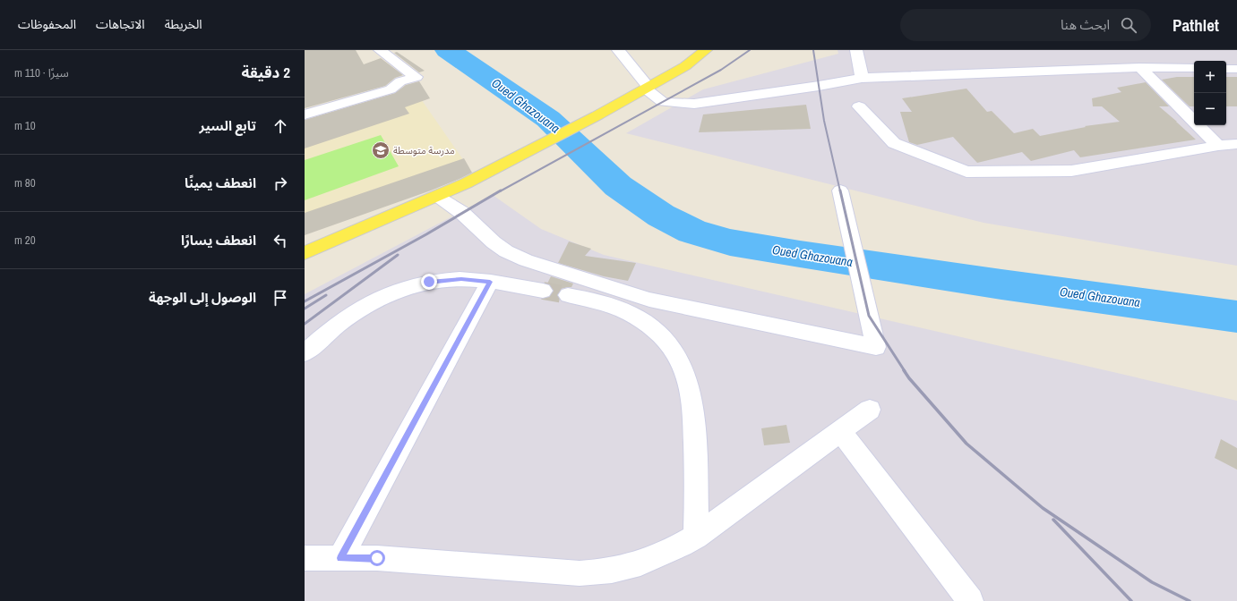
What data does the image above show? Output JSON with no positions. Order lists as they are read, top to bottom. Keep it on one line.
{"water":["Oued Ghazouana"],"places":{"school or university":["مدرسة متوسطة"]},"page":{"header":"Pathlet","search":"ابحث هنا","nav":["الخريطة","الاتجاهات","المحفوظات"],"heading":["2 دقيقة","سيرًا · 110 m"],"map_buttons":["+","−"],"list":[["تابع السير","10 m"],["انعطف يمينًا","80 m"],["انعطف يسارًا","20 m"],"الوصول إلى الوجهة"]}}
